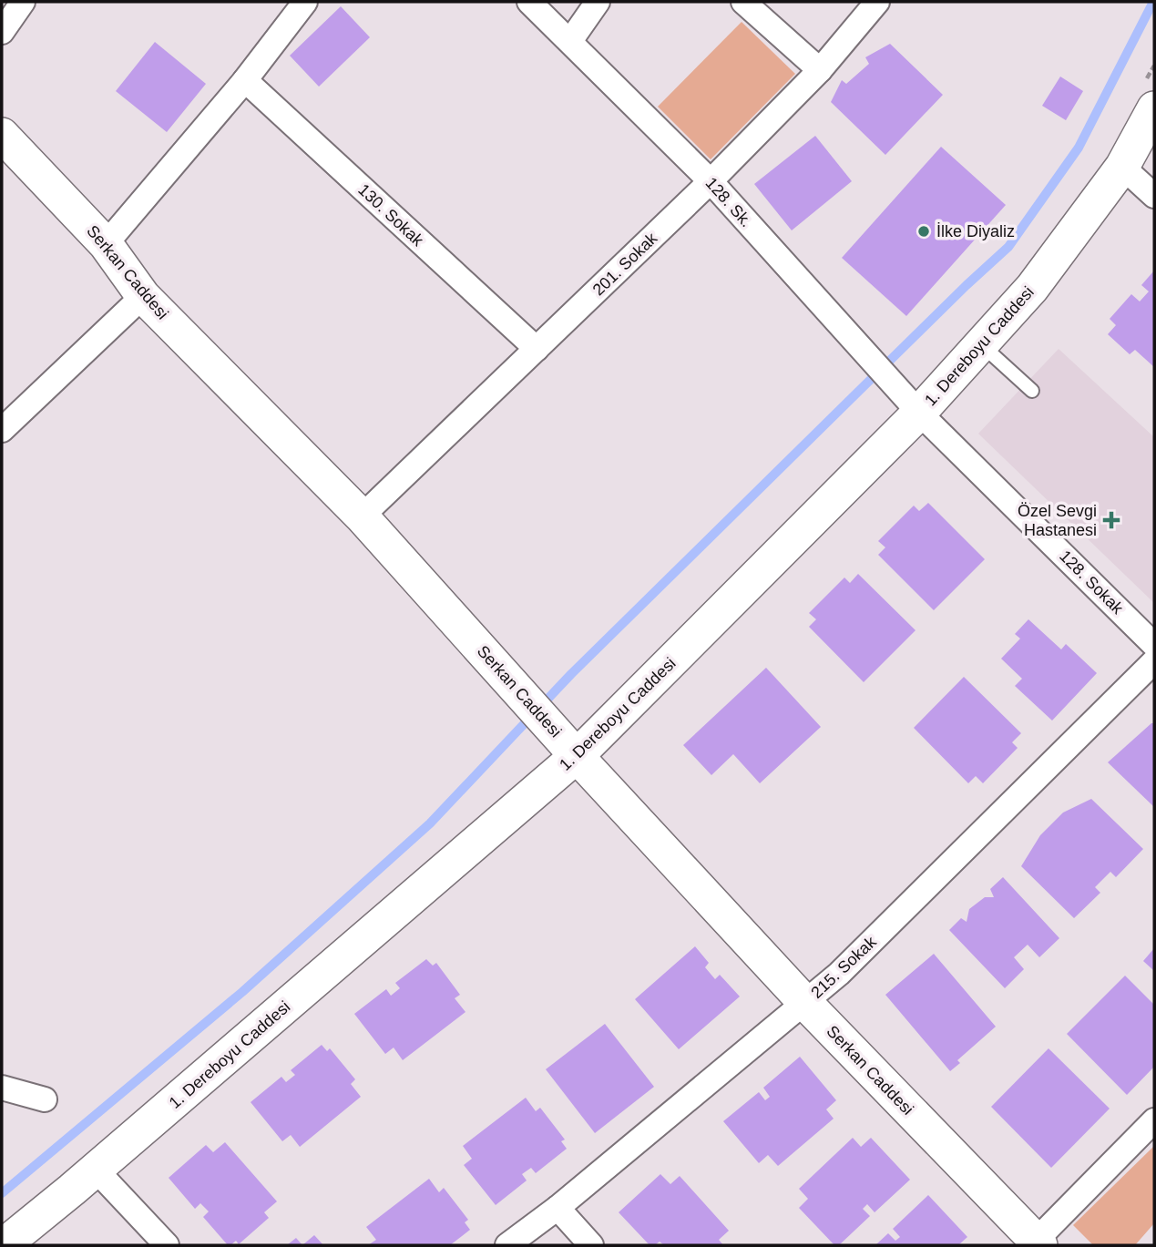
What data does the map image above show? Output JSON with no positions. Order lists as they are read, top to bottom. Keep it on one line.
{"streets":{"main road":["Serkan Caddesi","1. Dereboyu Caddesi"],"street":["128. Sk.","130. Sokak","201. Sokak","128. Sokak","215. Sokak"]},"crossings":[["128. Sk.","201. Sokak"],["128. Sk.","1. Dereboyu Caddesi"],["128. Sk.","128. Sokak"],["130. Sokak","201. Sokak"],["201. Sokak","Serkan Caddesi"],["Serkan Caddesi","1. Dereboyu Caddesi"],["Serkan Caddesi","215. Sokak"],["1. Dereboyu Caddesi","128. Sokak"]],"places":{"other":["İlke Diyaliz"],"health":["Özel Sevgi Hastanesi"]}}
